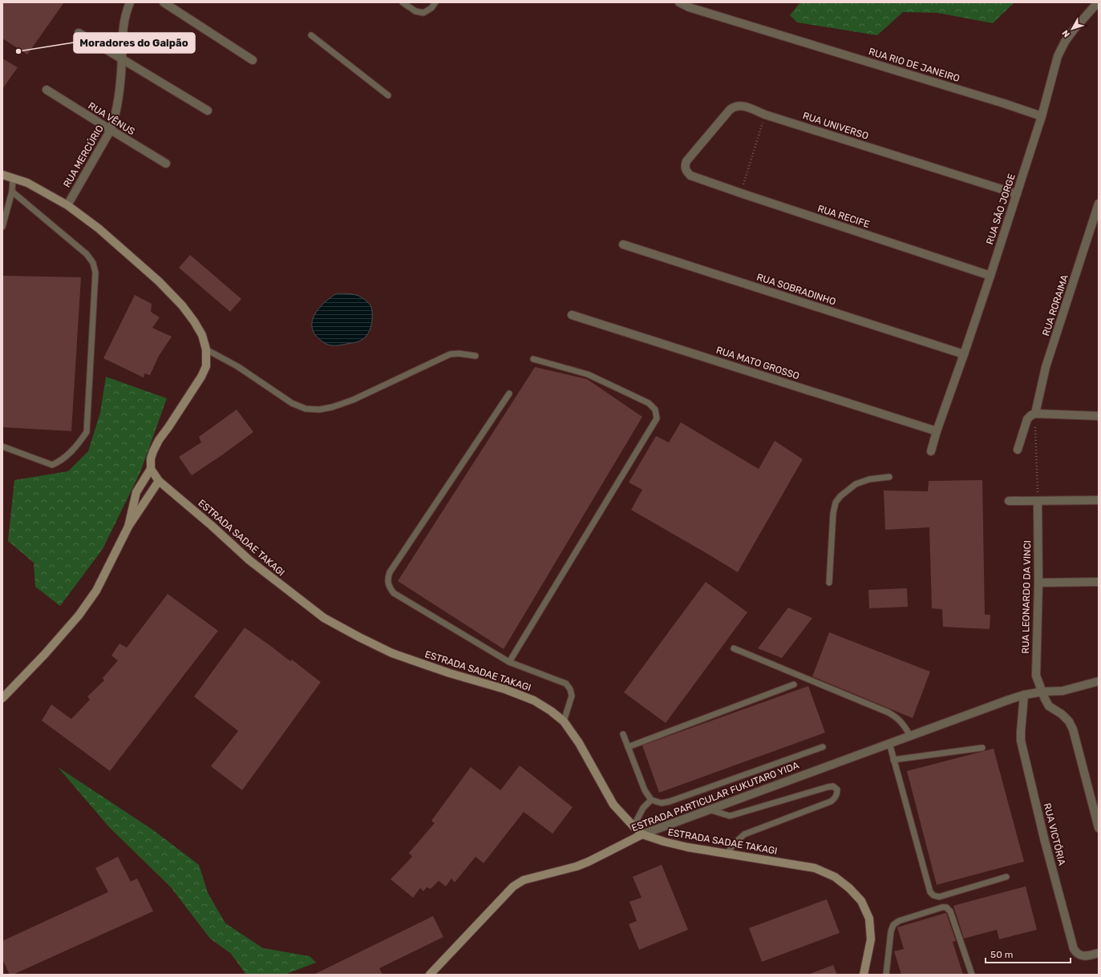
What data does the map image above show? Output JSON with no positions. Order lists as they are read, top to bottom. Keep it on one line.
{"streets":{"street":["RUA RIO DE JANEIRO","RUA VÊNUS","RUA UNIVERSO","RUA MERCÚRIO","RUA SÃO JORGE","RUA RECIFE","RUA SOBRADINHO","RUA RORAIMA","RUA MATO GROSSO","ESTRADA SADAE TAKAGI","RUA LEONARDO DA VINCI","ESTRADA PARTICULAR FUKUTARO YIDA","RUA VICTÓRIA"]},"crossings":[["RUA RIO DE JANEIRO","RUA SÃO JORGE"],["RUA VÊNUS","RUA MERCÚRIO"],["RUA UNIVERSO","RUA SÃO JORGE"],["RUA UNIVERSO","RUA RECIFE"],["RUA SÃO JORGE","RUA RECIFE"],["RUA SÃO JORGE","RUA SOBRADINHO"],["RUA SÃO JORGE","RUA MATO GROSSO"],["ESTRADA SADAE TAKAGI","ESTRADA PARTICULAR FUKUTARO YIDA"],["RUA LEONARDO DA VINCI","ESTRADA PARTICULAR FUKUTARO YIDA"],["ESTRADA PARTICULAR FUKUTARO YIDA","RUA VICTÓRIA"]],"places":["Moradores do Galpão"],"scale_bar":"50 m","north":"bottom left"}
